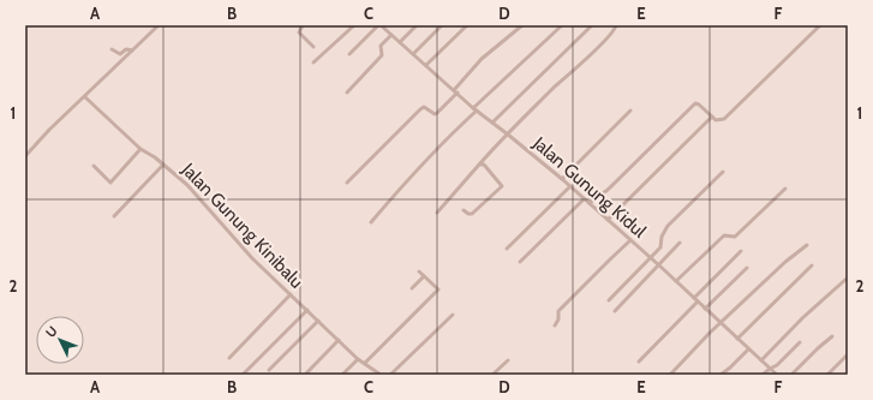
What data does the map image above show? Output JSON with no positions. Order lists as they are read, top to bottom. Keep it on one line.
{"streets":{"street":["Jalan Gunung Kidul","Jalan Gunung Kinibalu"]},"north":"top left","grid":{"columns":["A","B","C","D","E","F"],"rows":["1","2"]}}
